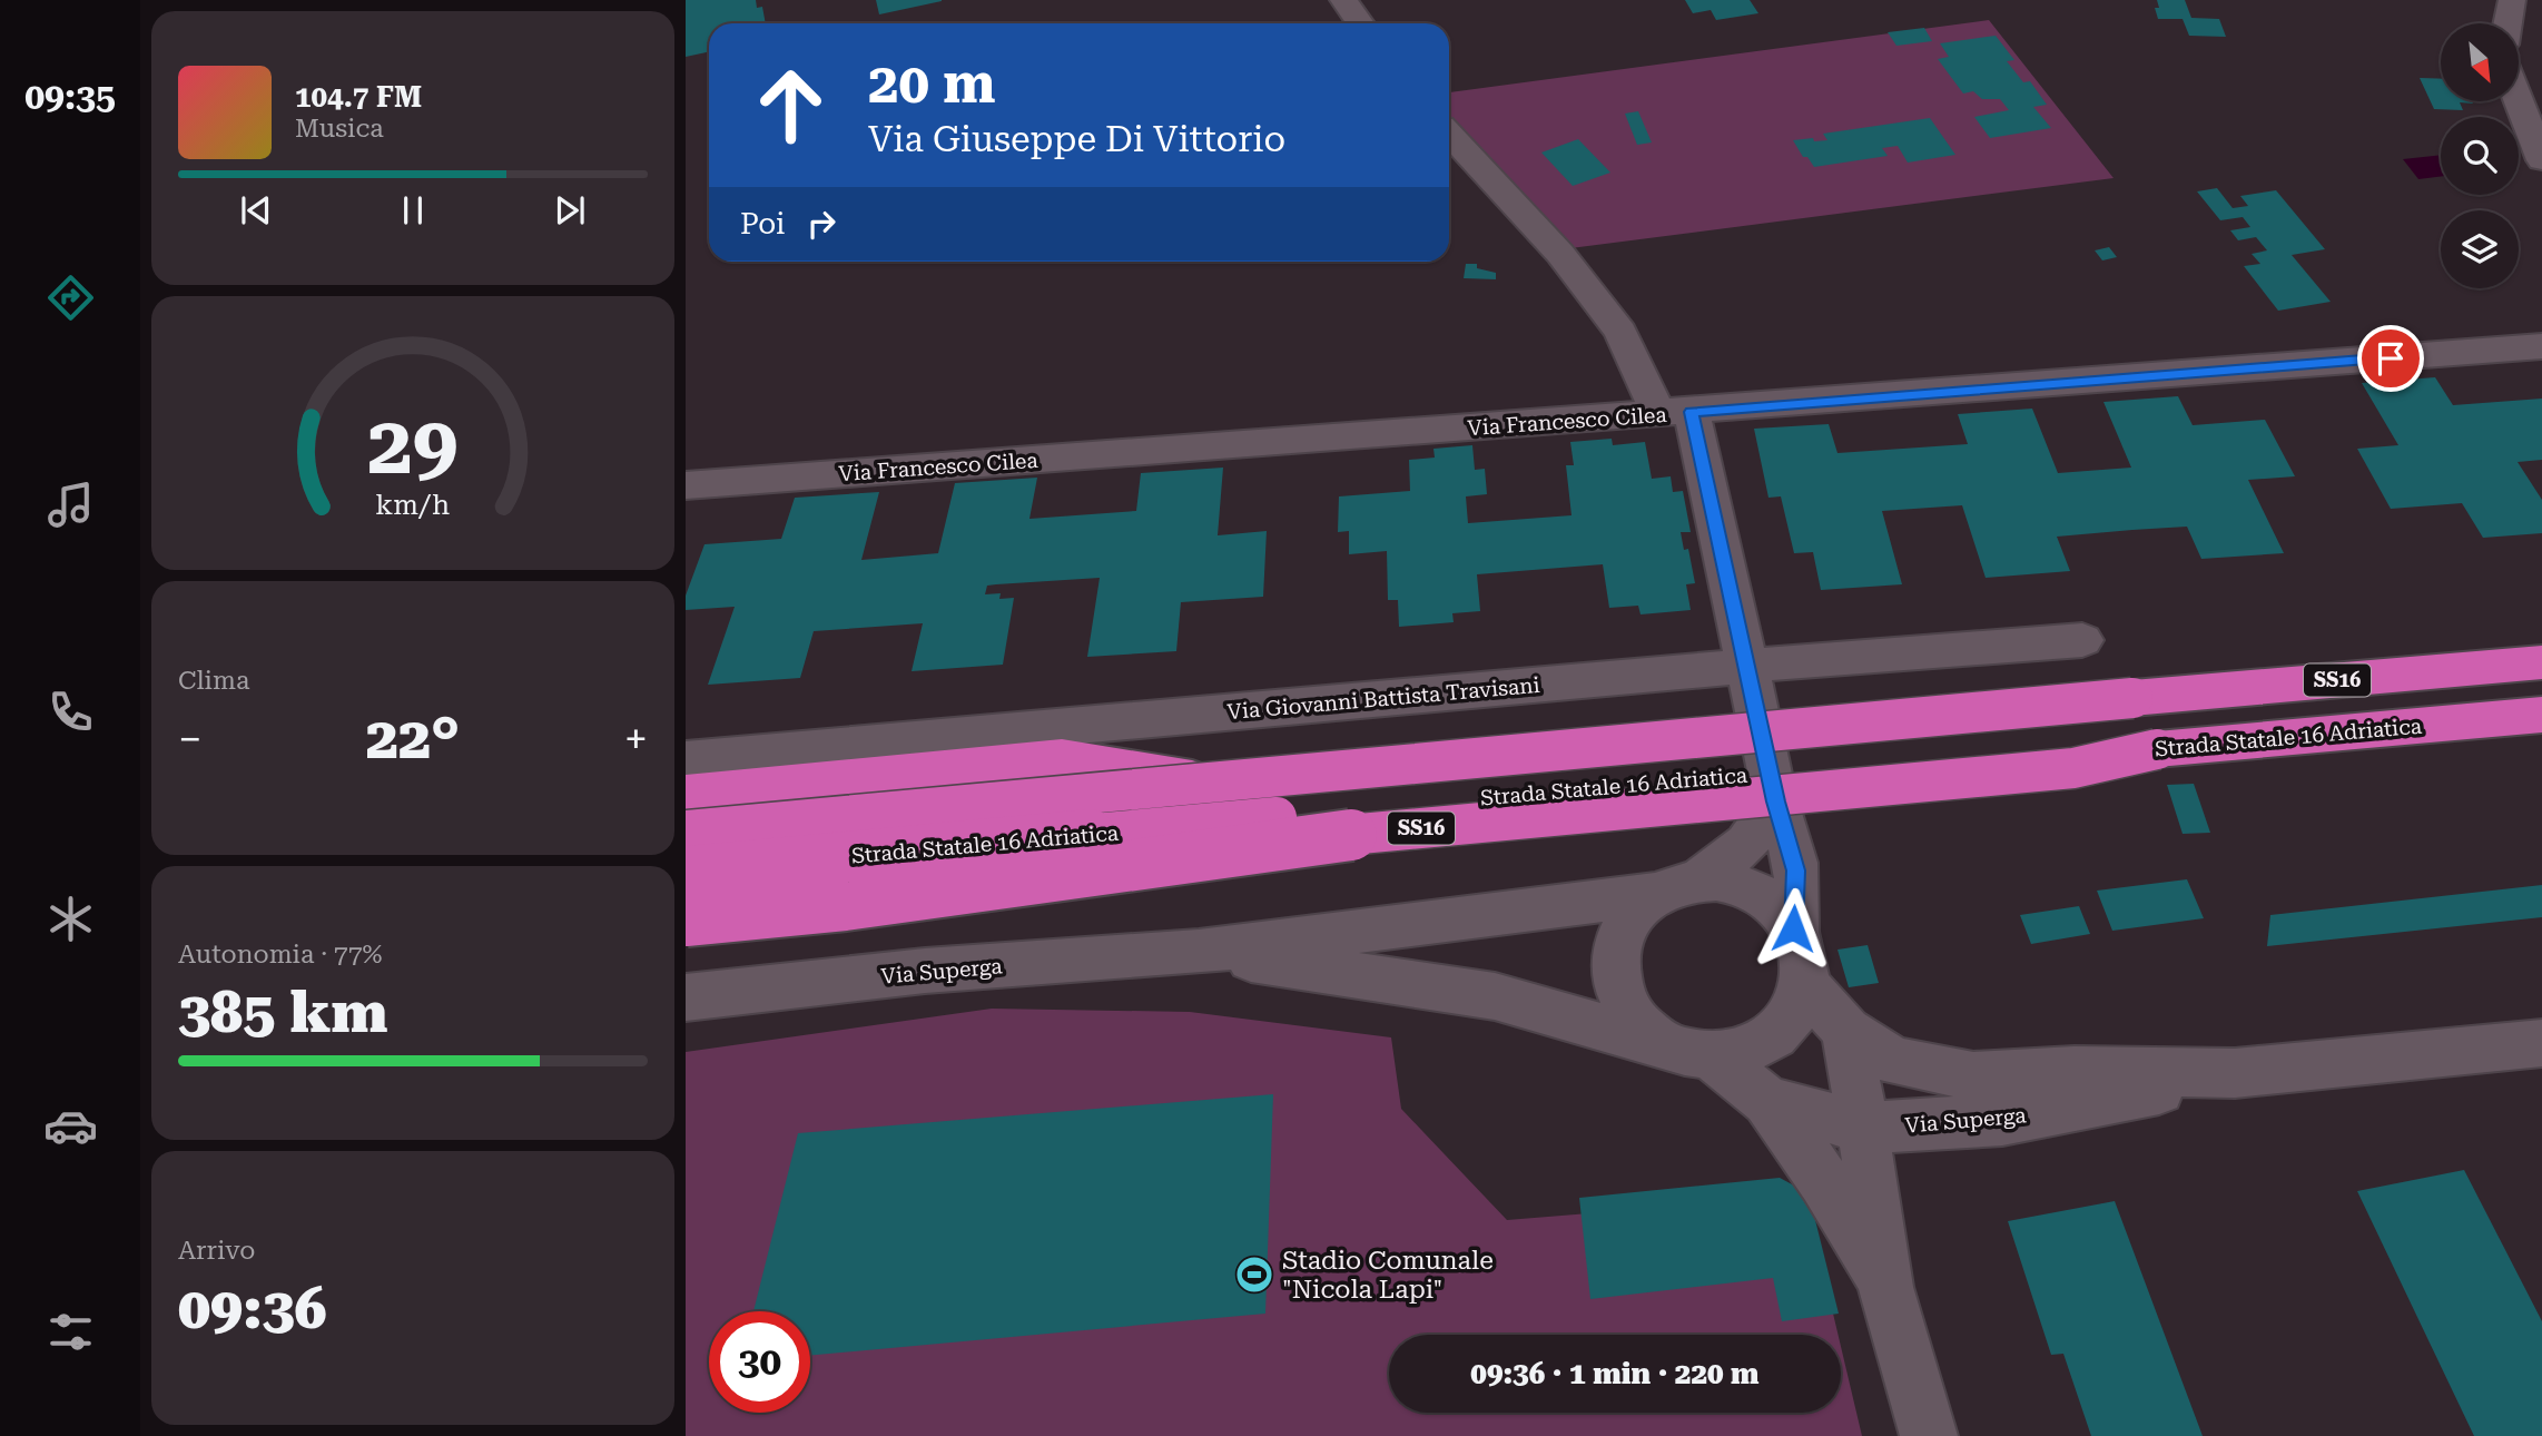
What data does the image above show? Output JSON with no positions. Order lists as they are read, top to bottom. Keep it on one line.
{"streets":{"highway":["SS16","Strada Statale 16 Adriatica"],"street":["Via Francesco Cilea","Via Giovanni Battista Travisani","Via Superga"]},"crossings":[["SS16","Strada Statale 16 Adriatica"]],"places":{"sports":["Stadio Comunale \"Nicola Lapi\""]},"north":"bottom right","page":{"tabs":"09:35","turn":["20 m","Via Giuseppe Di Vittorio"],"song":["104.7 FM","Musica"],"then":"Poi","tile":["Clima",["Autonomia · 77%","385 km"],["Arrivo","09:36"]],"heat":["−","22°","+"],"limit":"30","trip":"09:36 · 1 min · 220 m","gauge":["29","km/h"]}}
